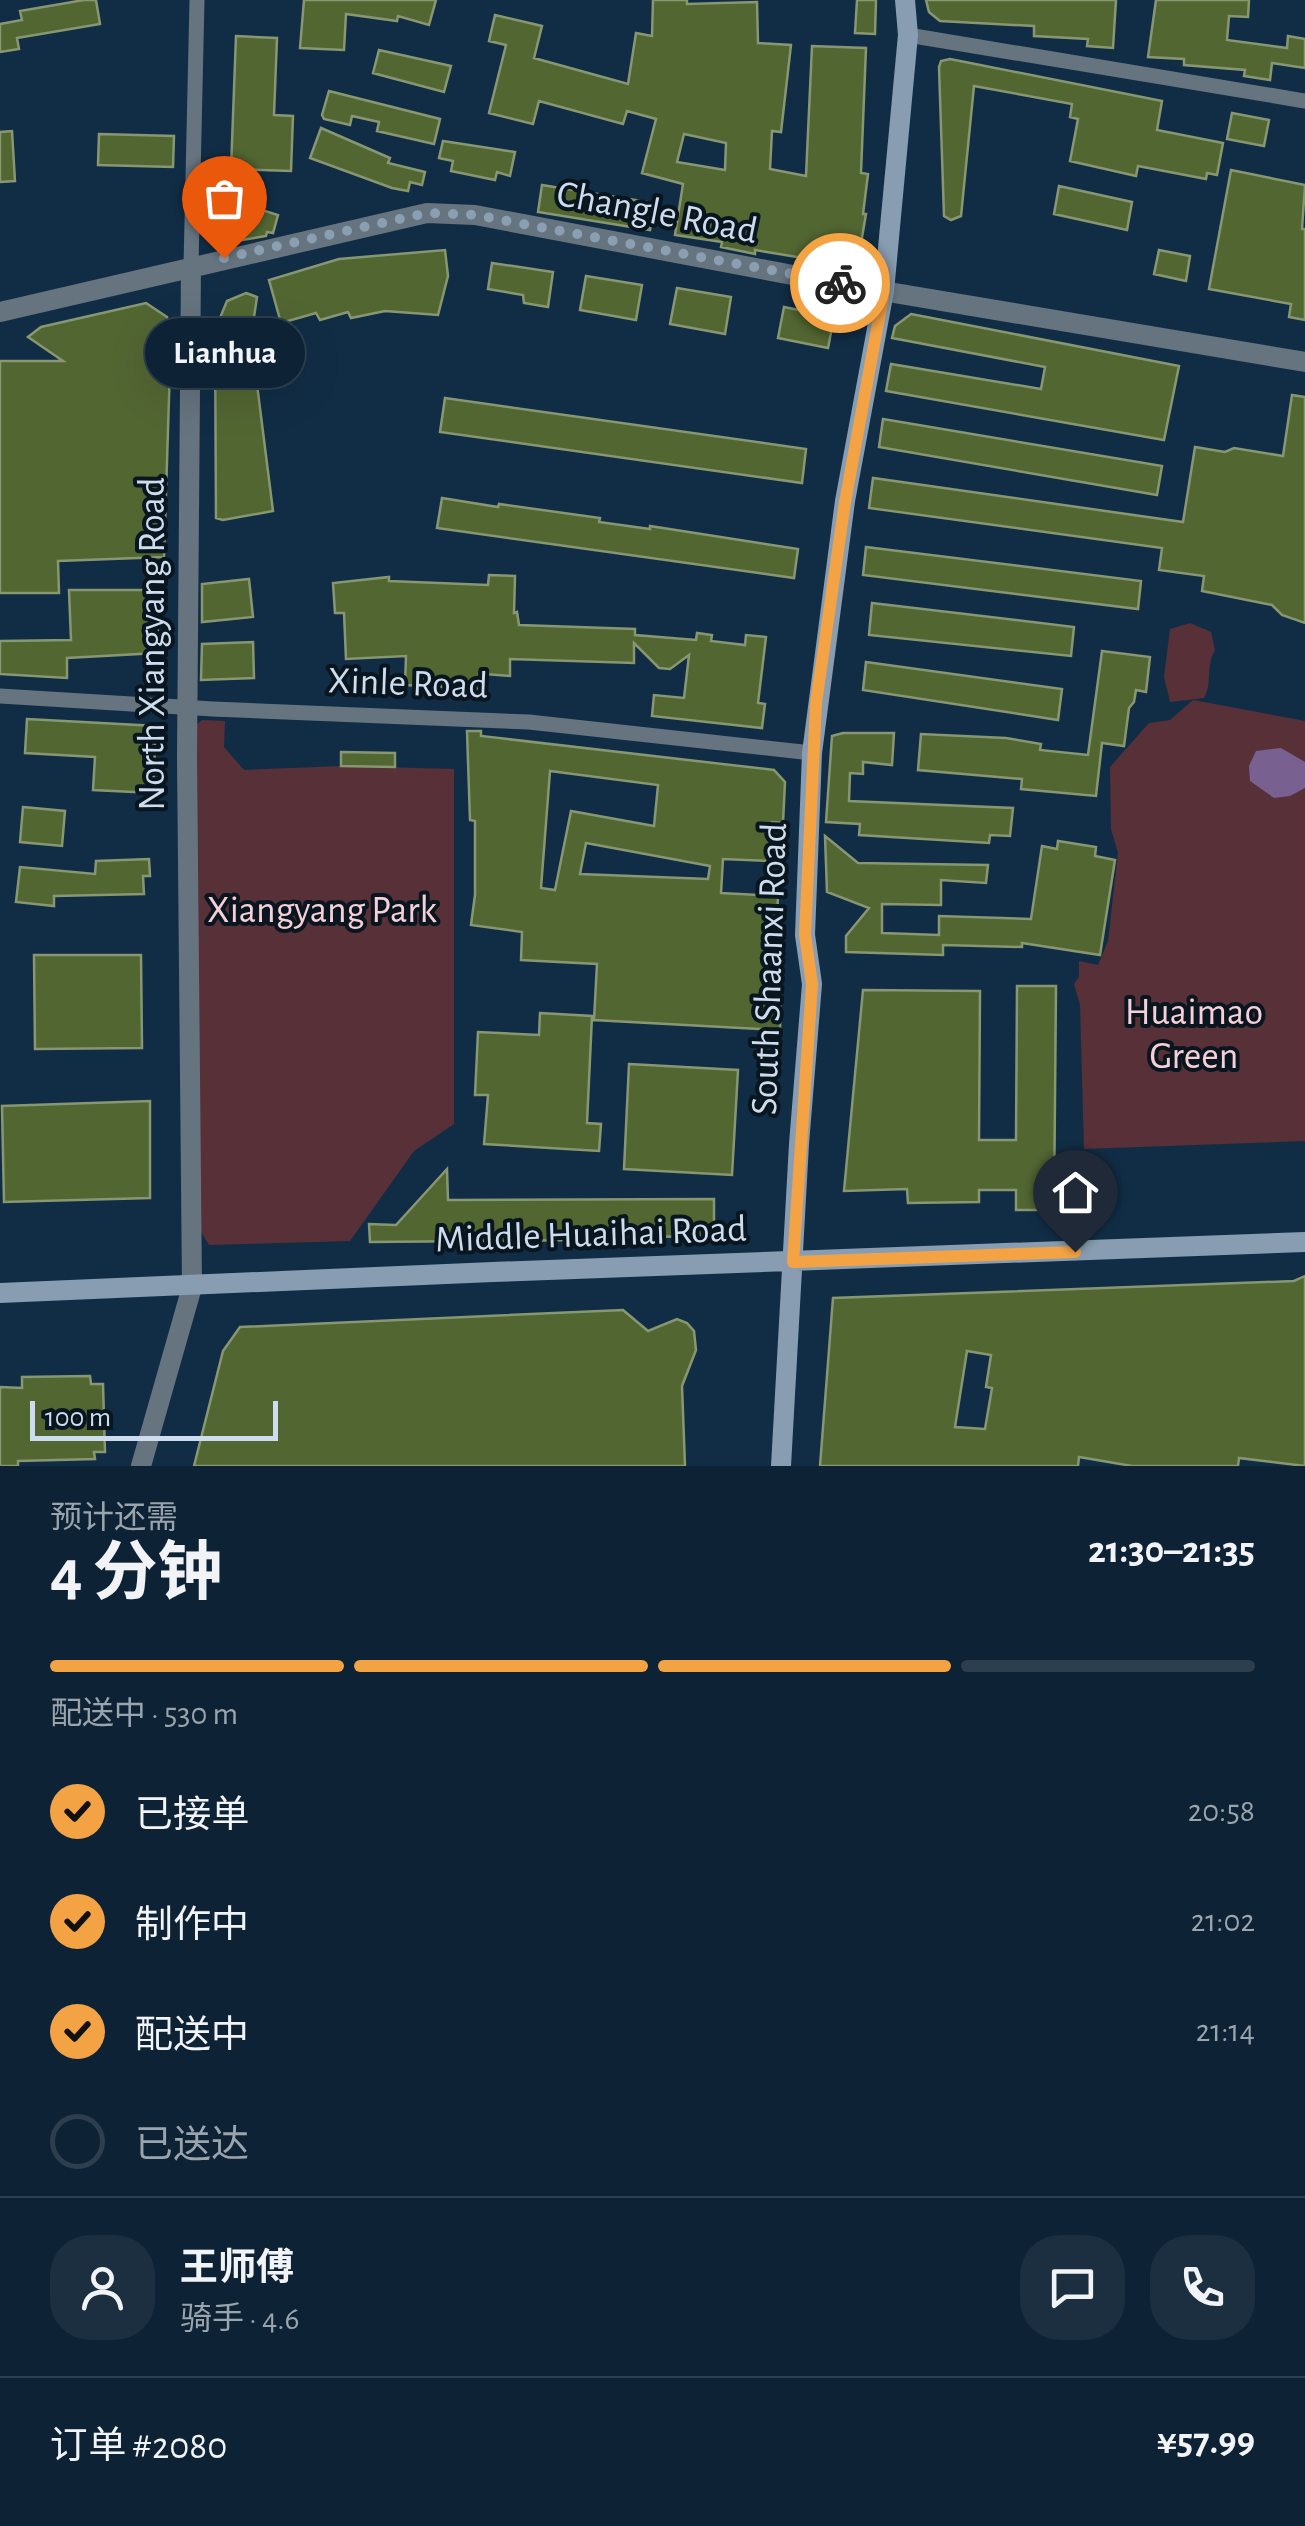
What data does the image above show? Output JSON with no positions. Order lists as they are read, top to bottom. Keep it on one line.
{"streets":{"main road":["South Shaanxi Road","Middle Huaihai Road"],"street":["Changle Road","North Xiangyang Road","Xinle Road"]},"crossings":[["Changle Road","North Xiangyang Road"],["Changle Road","South Shaanxi Road"],["North Xiangyang Road","Xinle Road"],["North Xiangyang Road","Middle Huaihai Road"],["Xinle Road","South Shaanxi Road"],["South Shaanxi Road","Middle Huaihai Road"]],"parks":["Xiangyang Park","Huaimao Green"],"places":["Lianhua"],"scale_bar":"100 m","page":{"bubble":"Lianhua","scale":"100 m","heading":["4 分钟","预计还需","21:30–21:35"],"panel":["王师傅","骑手 · 4.6","订单 #2080","¥57.99"],"bar":"配送中 · 530 m","list":[["已接单","20:58"],["制作中","21:02"],["配送中","21:14"],"已送达"]}}
